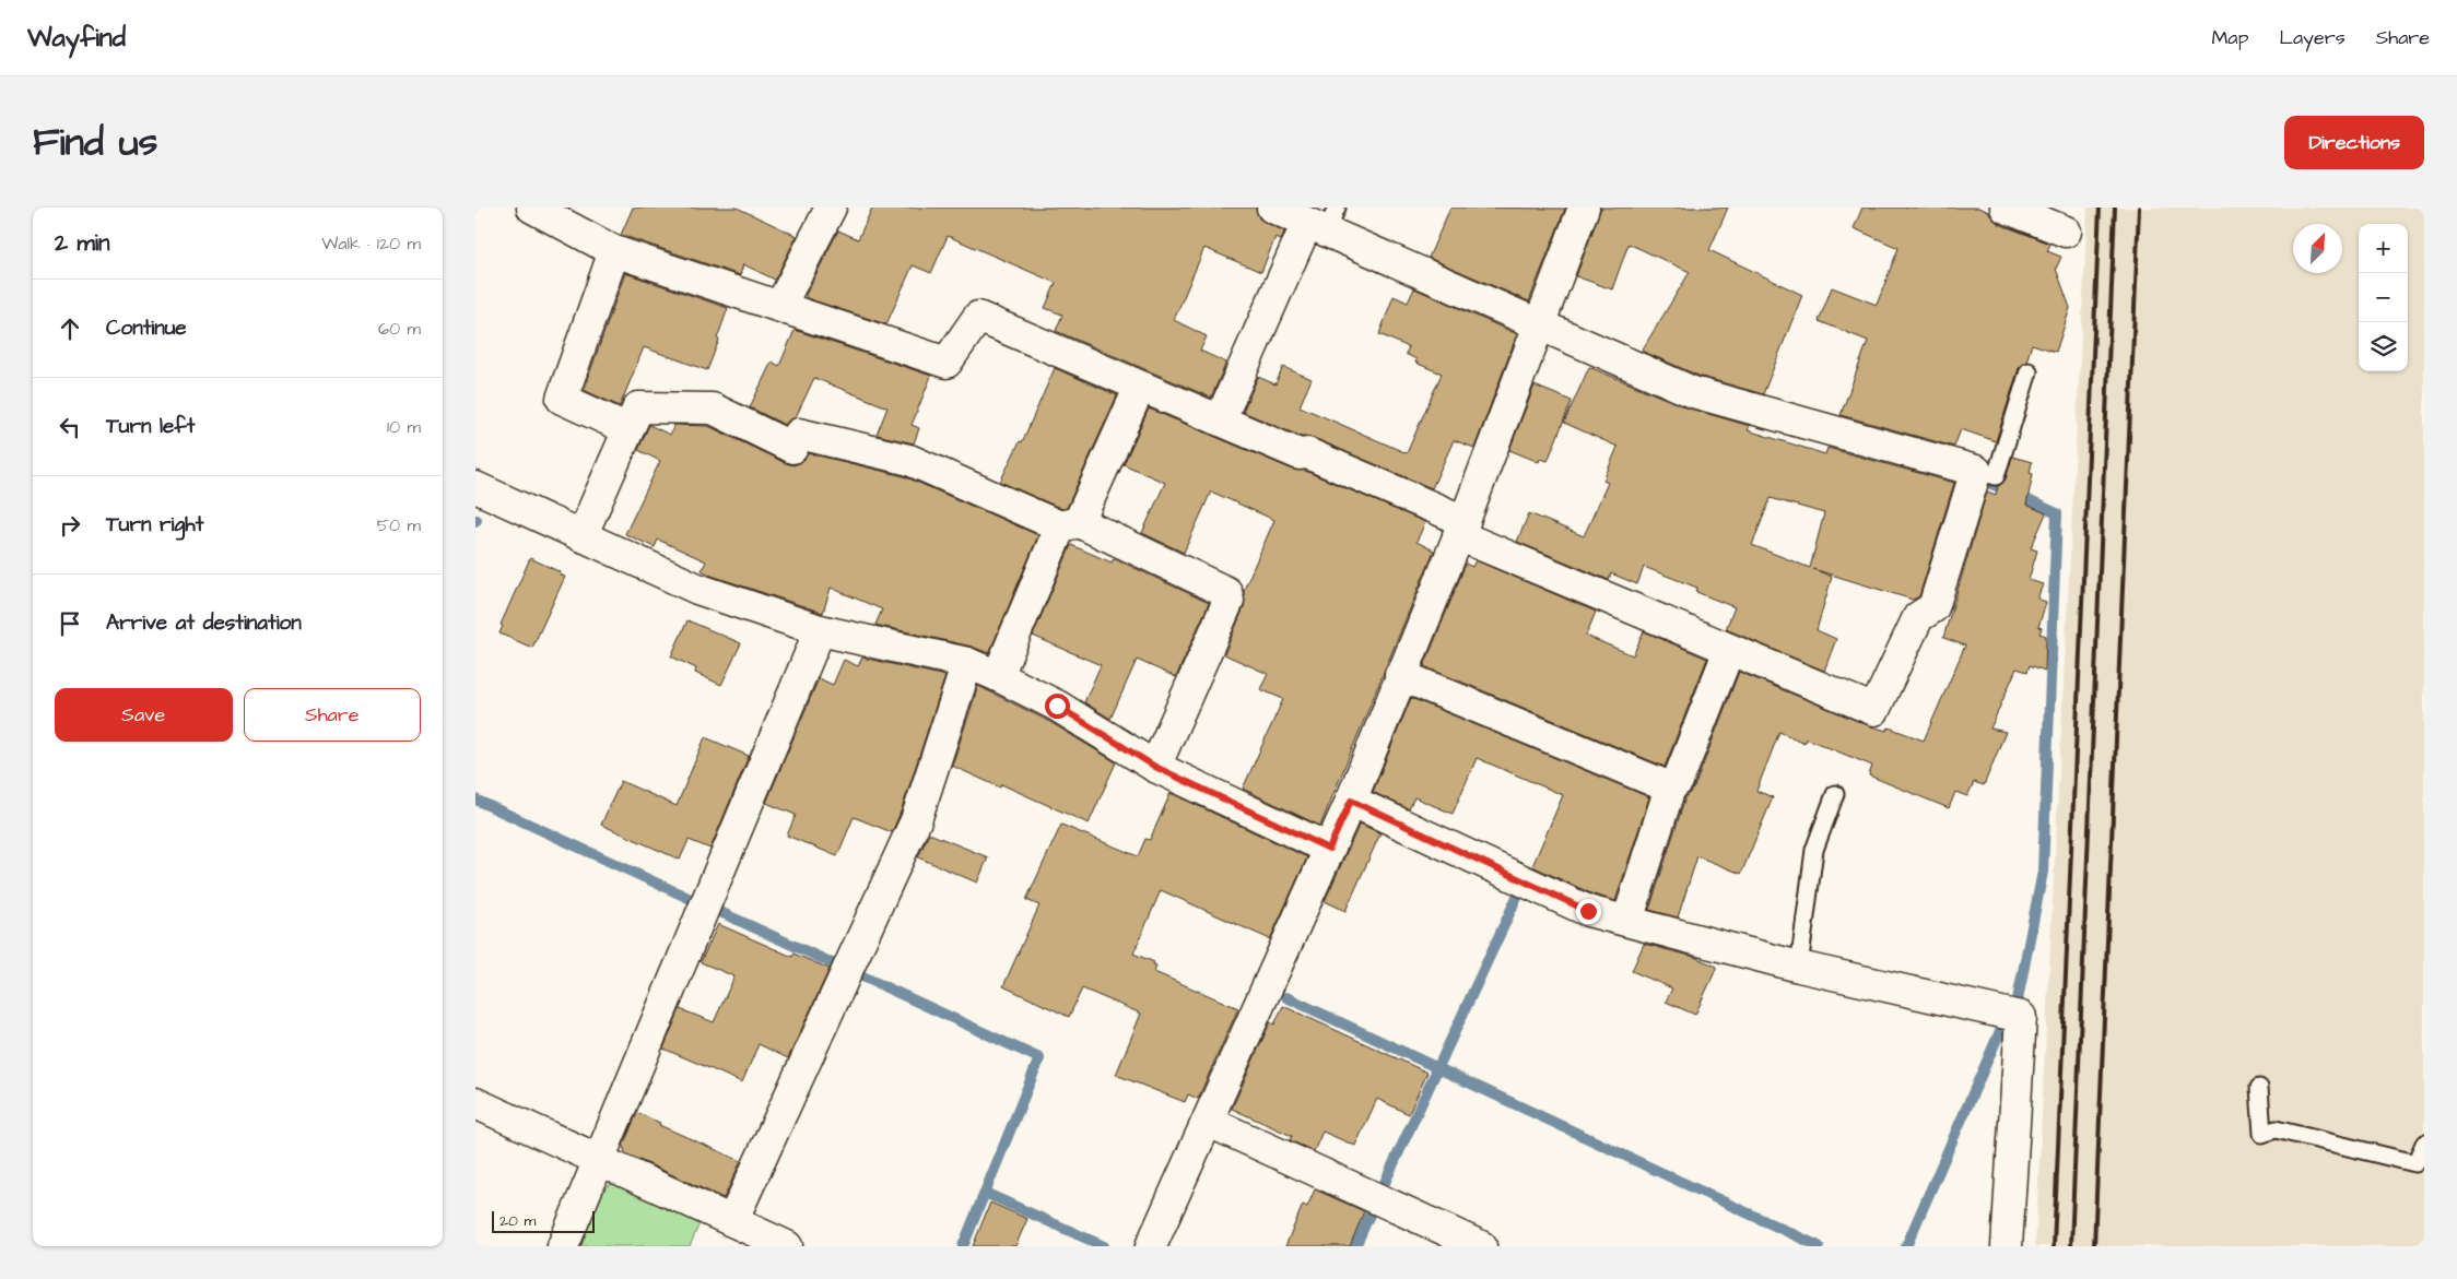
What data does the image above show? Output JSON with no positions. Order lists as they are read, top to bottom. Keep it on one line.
{"scale_bar":"20 m","north":"top right","page":{"header":"Wayfind","nav":["Map","Layers","Share"],"title":"Find us","buttons":["Directions",["Save","Share"]],"heading":["2 min","Walk · 120 m"],"map_buttons":["+","−"],"list":[["Continue","60 m"],["Turn left","10 m"],["Turn right","50 m"],"Arrive at destination"],"scale":"20 m"}}
